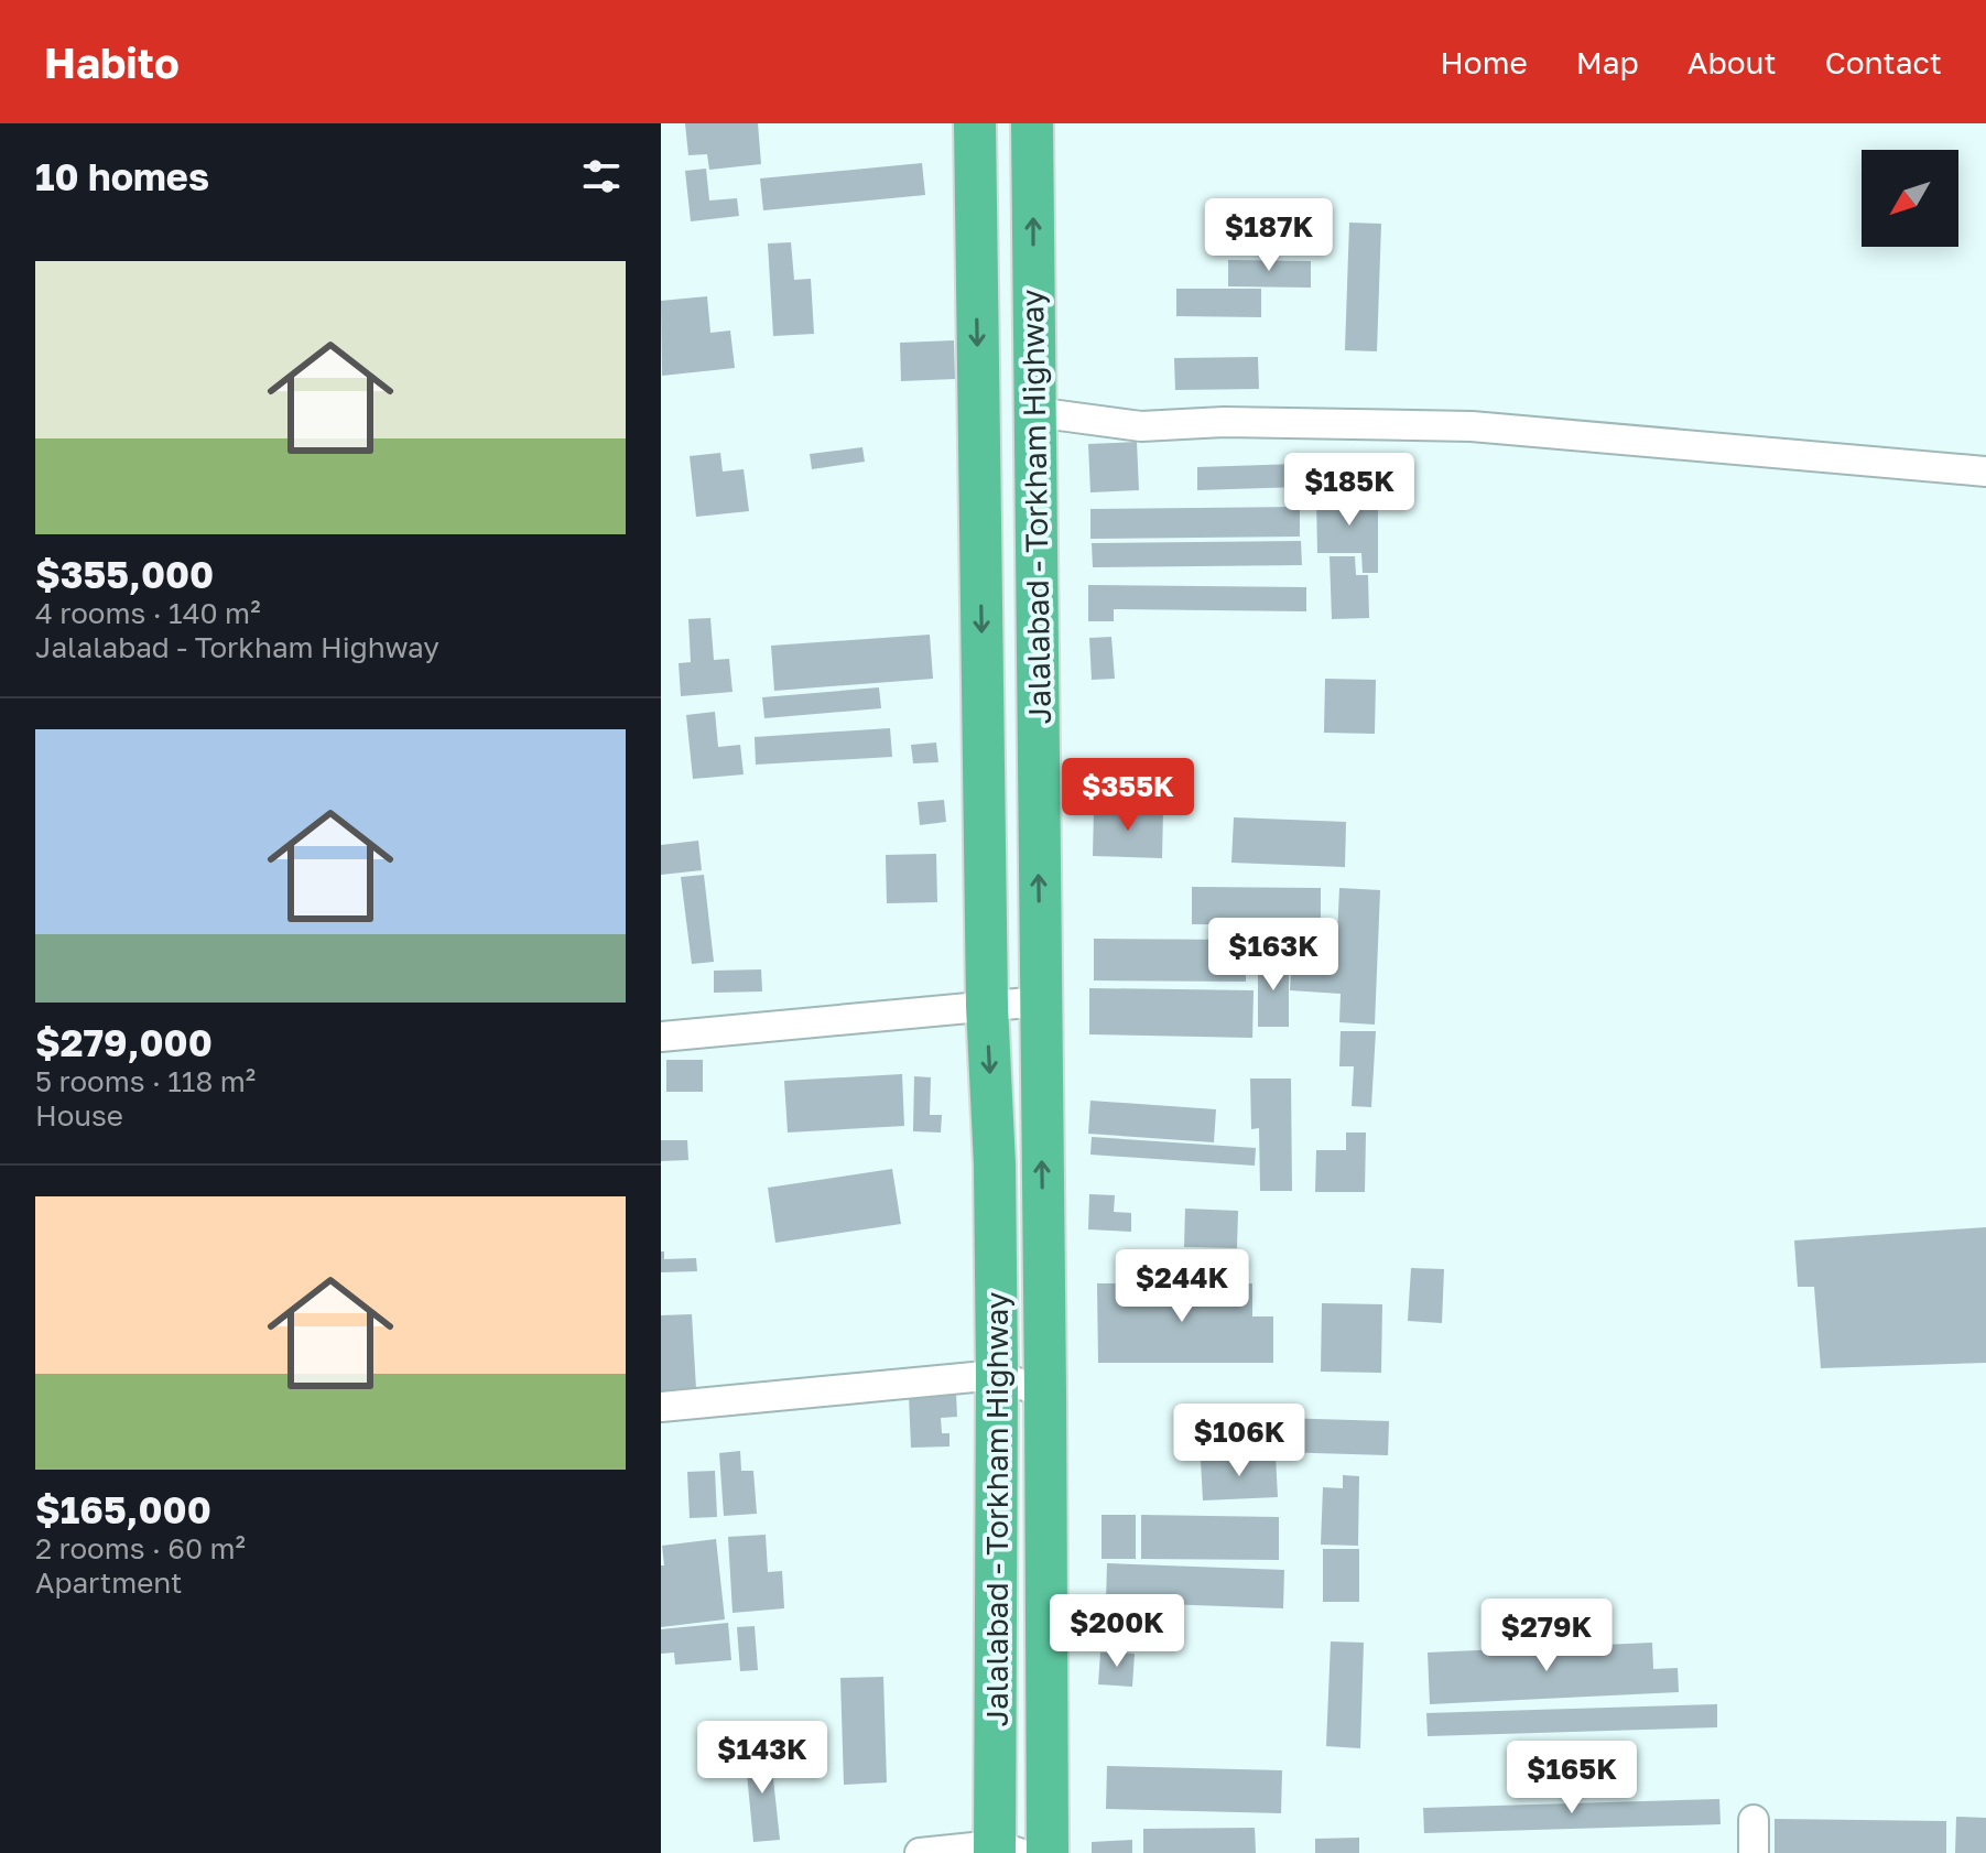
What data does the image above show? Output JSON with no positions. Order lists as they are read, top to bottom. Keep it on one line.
{"streets":{"highway":["Jalalabad - Torkham Highway"]},"north":"bottom left","page":{"header":"Habito","nav":["Home","Map","About","Contact"],"heading":"10 homes","price":["$187K","$185K","$355K","$163K","$244K","$106K","$200K","$279K","$143K","$165K"],"list":[{"name":"$355,000","note":"4 rooms · 140 m² · Jalalabad - Torkham Highway"},{"name":"$279,000","note":"5 rooms · 118 m² · House"},{"name":"$165,000","note":"2 rooms · 60 m² · Apartment"}]}}
